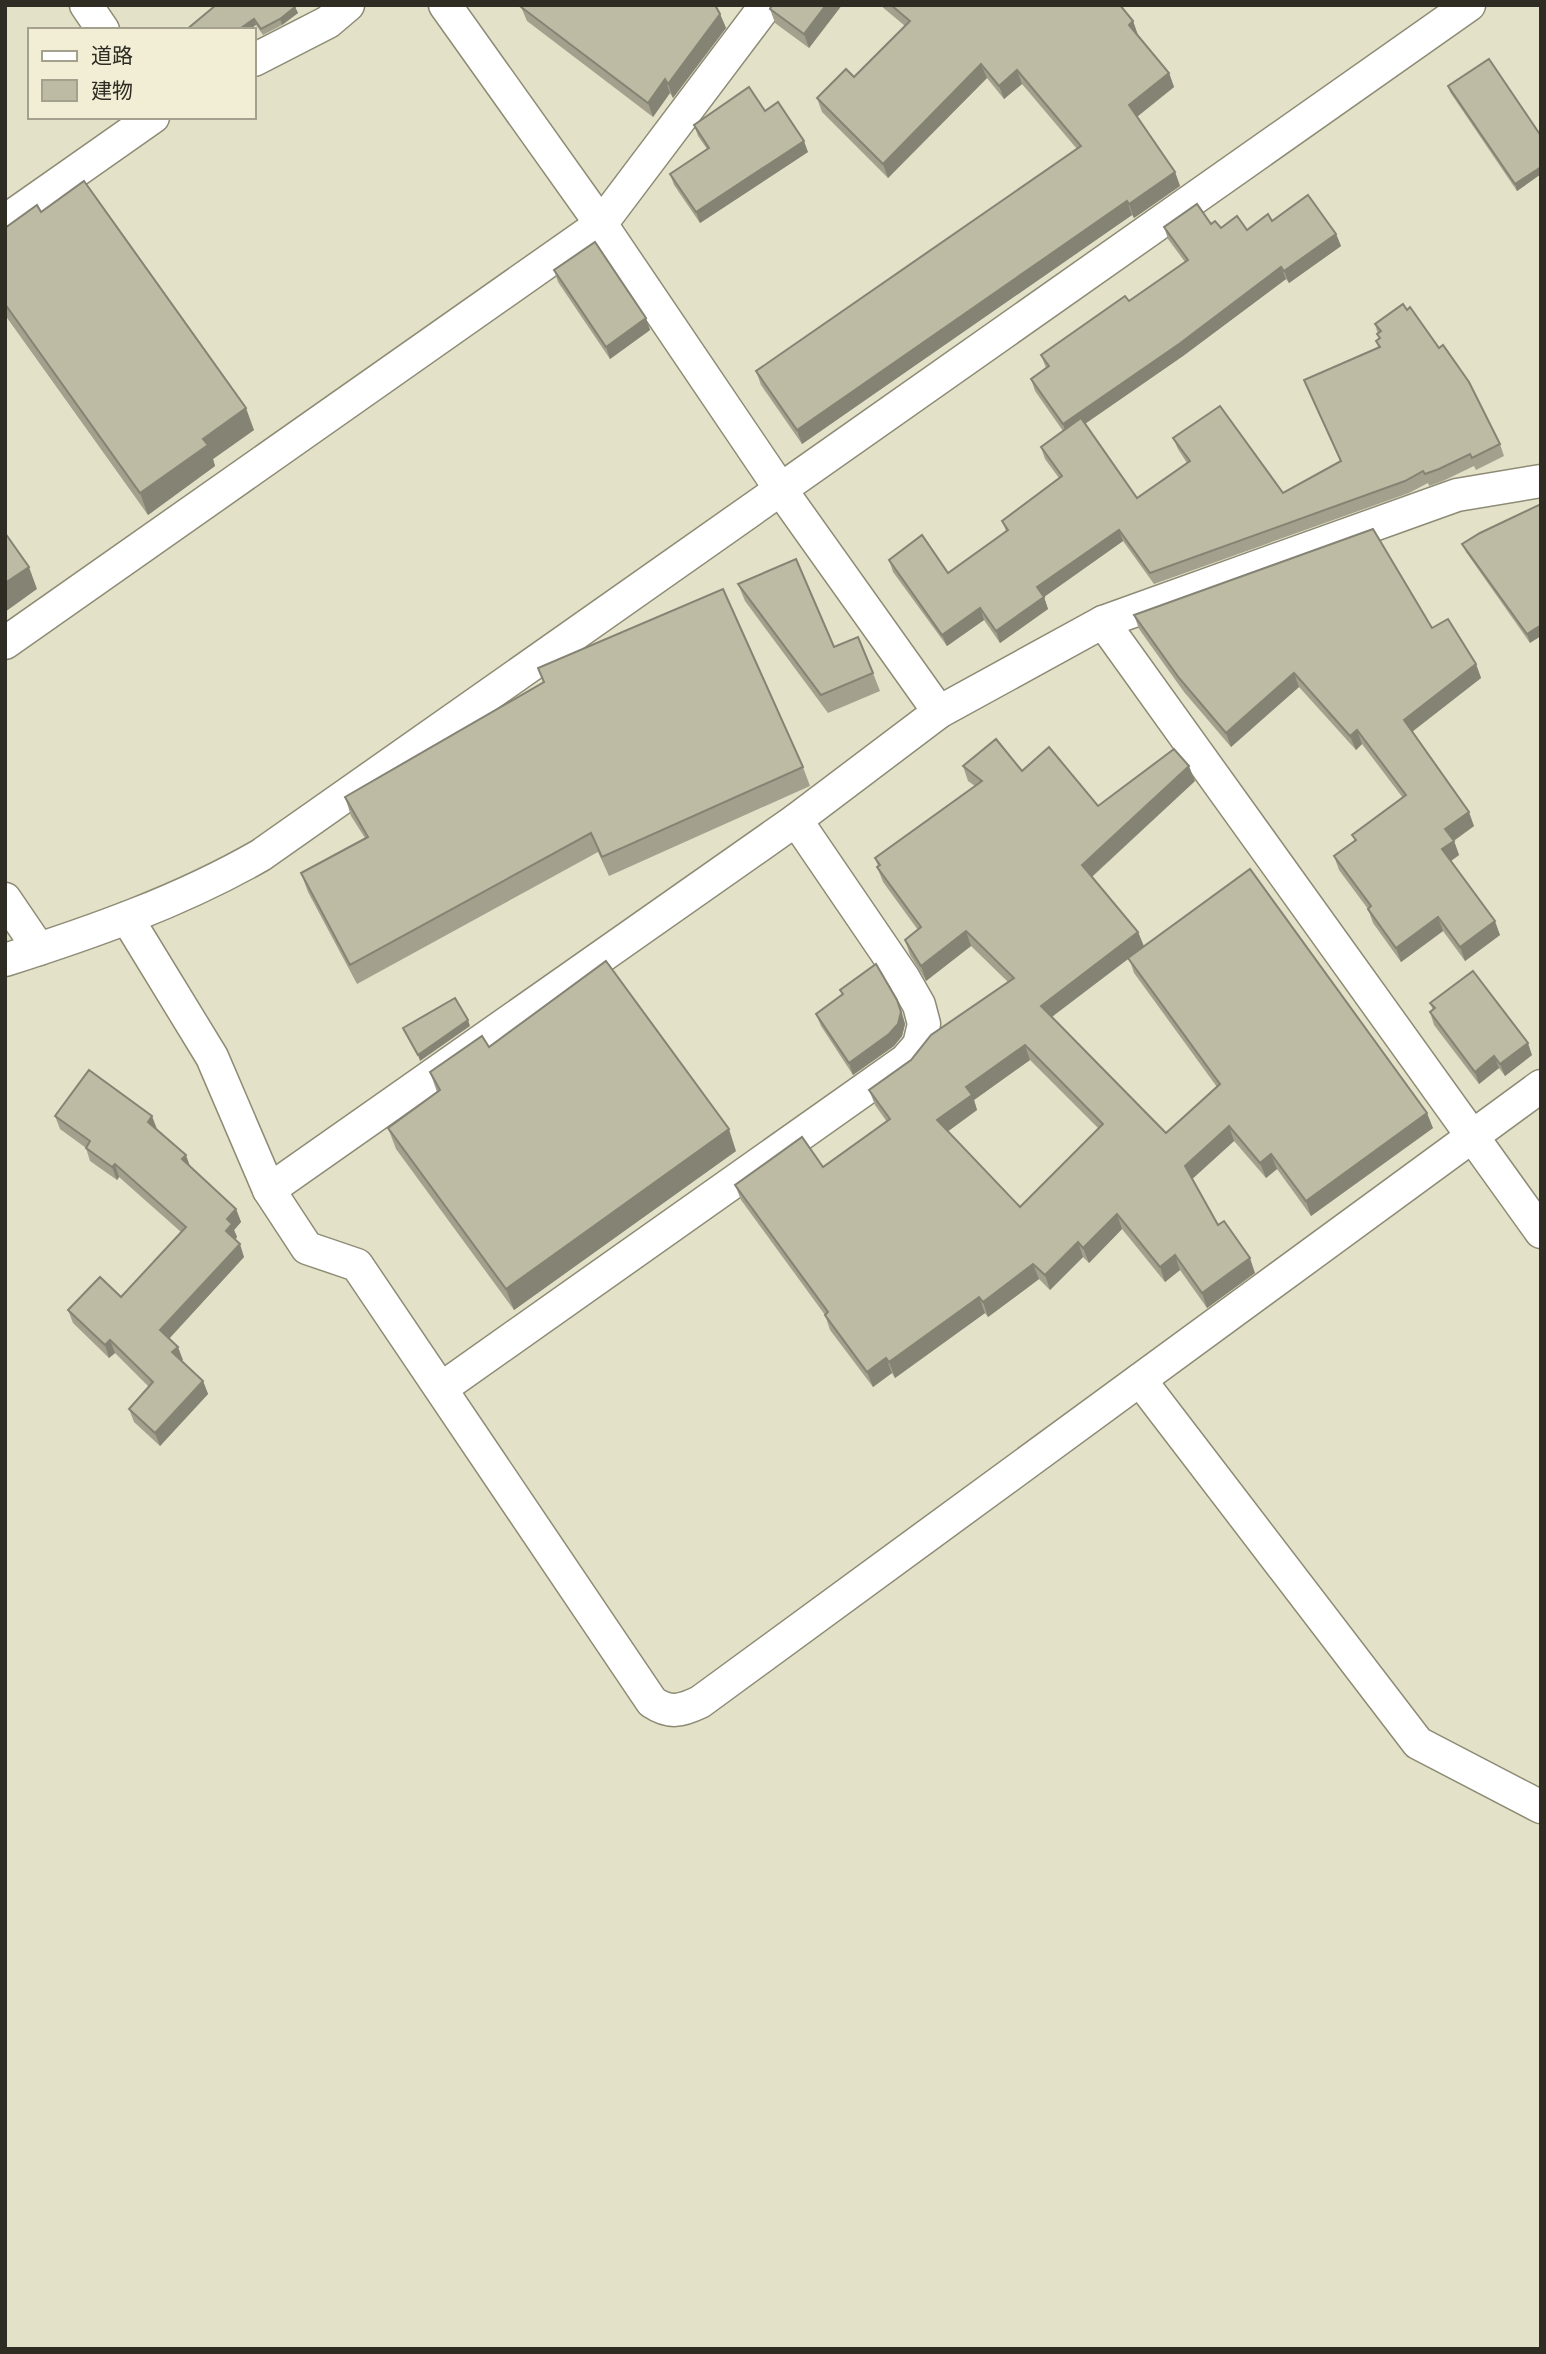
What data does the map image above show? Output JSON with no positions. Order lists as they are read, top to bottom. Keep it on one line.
{"legend":["道路","建物"]}
